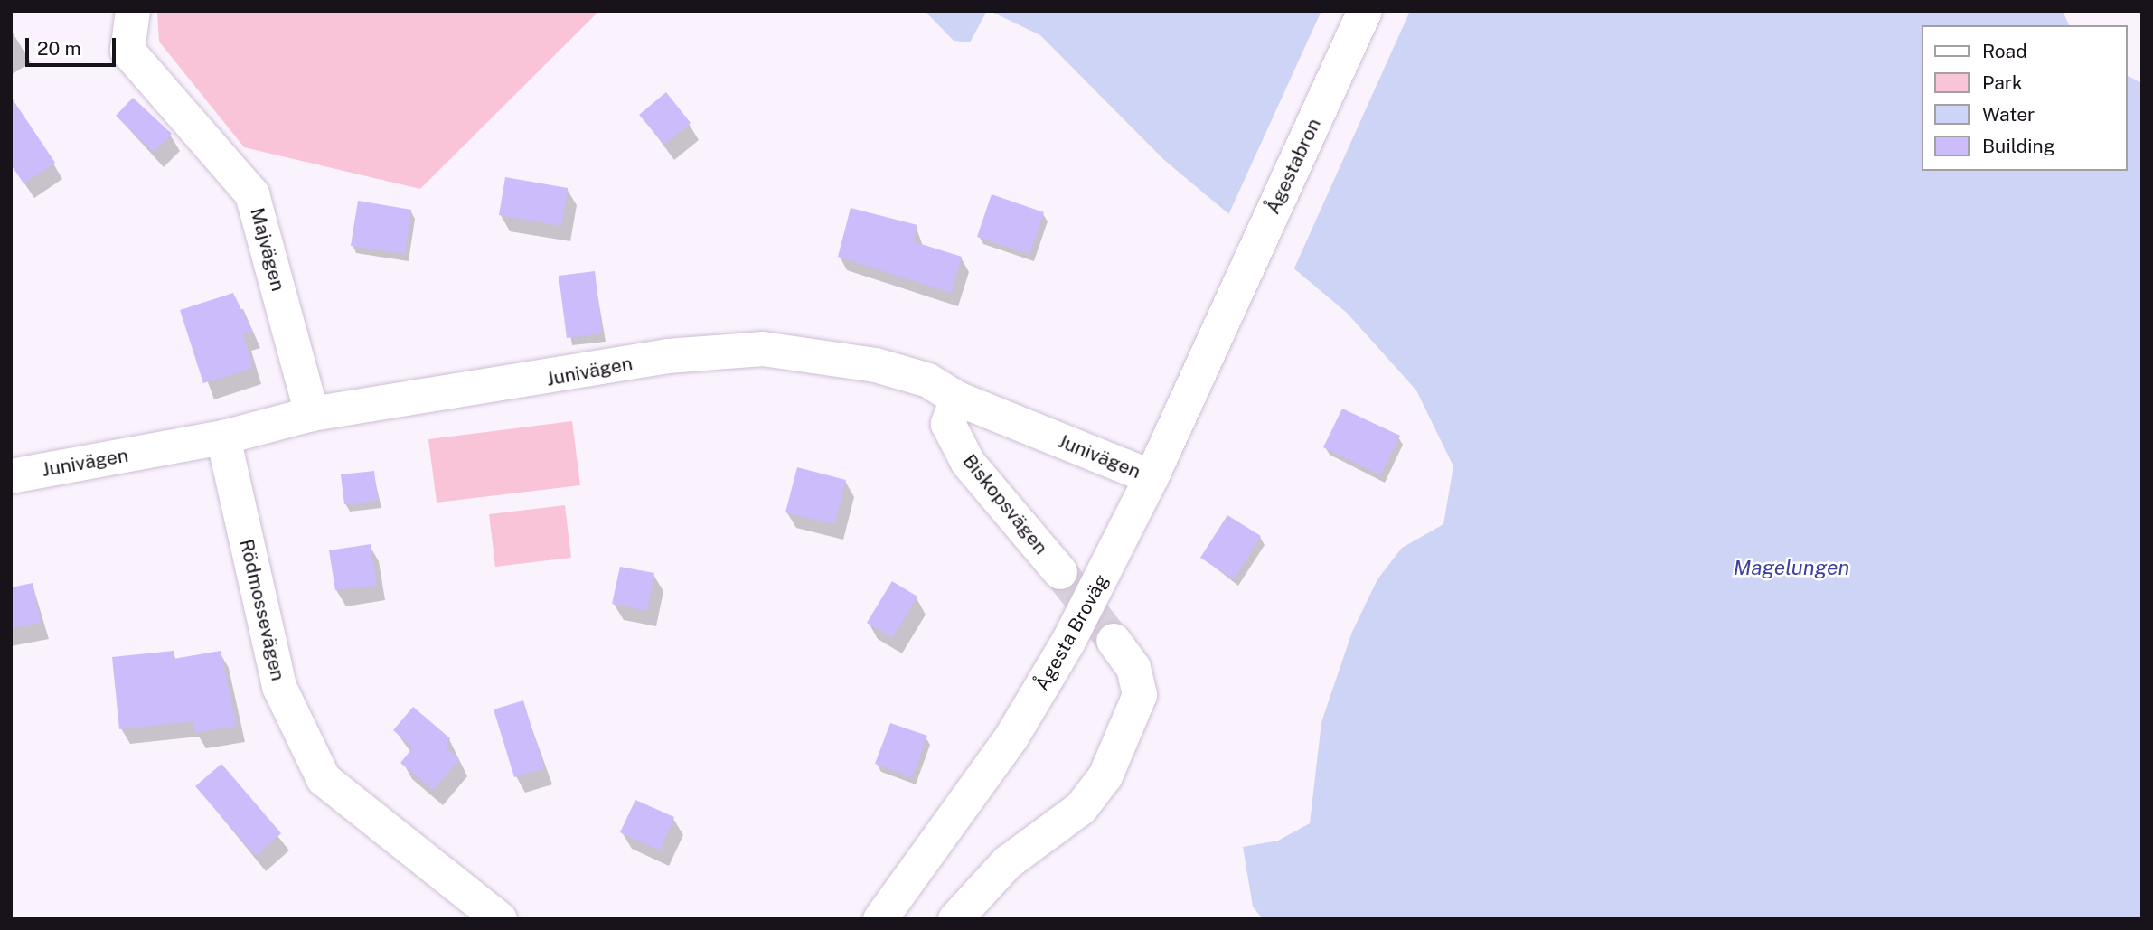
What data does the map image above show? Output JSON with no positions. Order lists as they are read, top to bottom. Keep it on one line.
{"streets":{"street":["Ågestabron","Majvägen","Junivägen","Biskopsvägen","Rödmossevägen","Ågesta Broväg"]},"crossings":[["Ågestabron","Ågesta Broväg"],["Majvägen","Junivägen"],["Junivägen","Biskopsvägen"],["Junivägen","Rödmossevägen"],["Junivägen","Ågesta Broväg"]],"water":["Magelungen"],"legend":["Road","Park","Water","Building"],"scale_bar":"20 m"}
